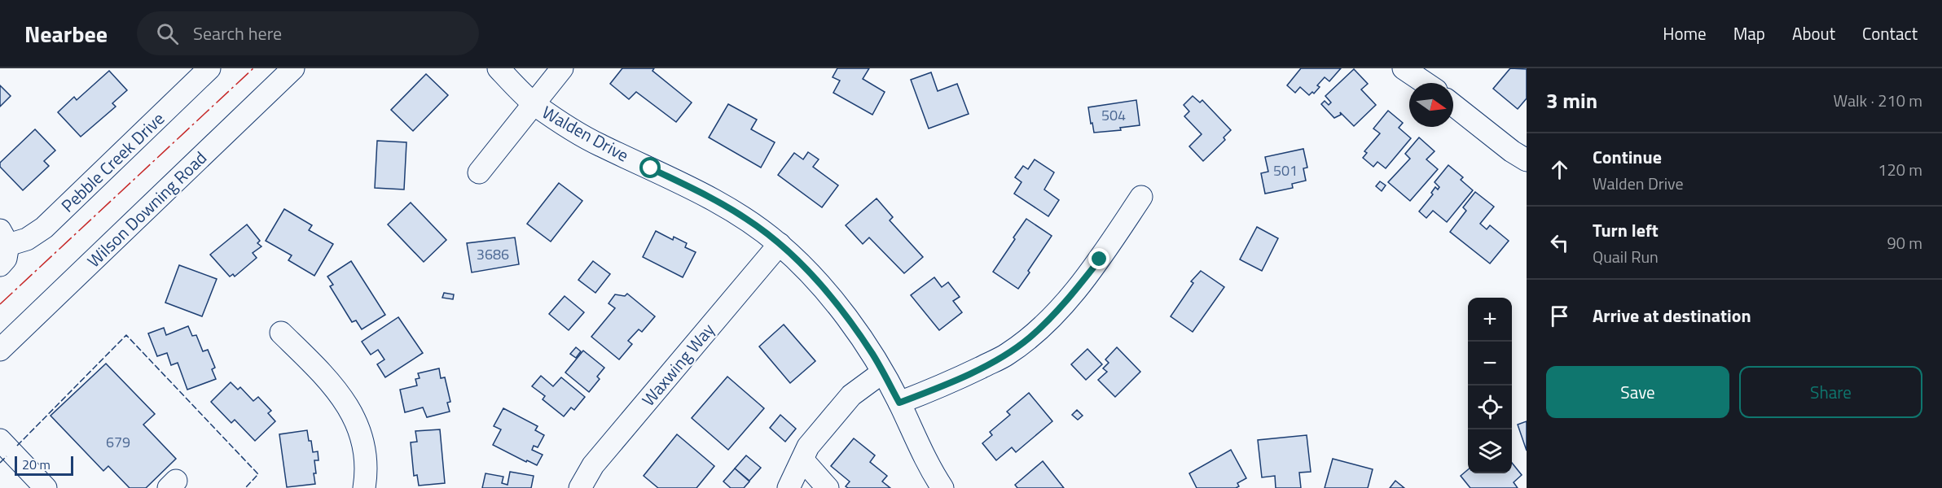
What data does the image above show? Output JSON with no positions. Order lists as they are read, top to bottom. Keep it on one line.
{"streets":{"street":["Walden Drive","Pebble Creek Drive","Wilson Downing Road","Waxwing Way"]},"crossings":[["Walden Drive","Waxwing Way"]],"house_numbers":["504","501","3686","679"],"scale_bar":"20 m","north":"right","page":{"header":"Nearbee","search":"Search here","nav":["Home","Map","About","Contact"],"heading":["3 min","Walk · 210 m"],"list":[["Continue","Walden Drive","120 m"],["Turn left","Quail Run","90 m"],"Arrive at destination"],"map_buttons":["+","−"],"buttons":["Save","Share"],"scale":"20 m"}}
